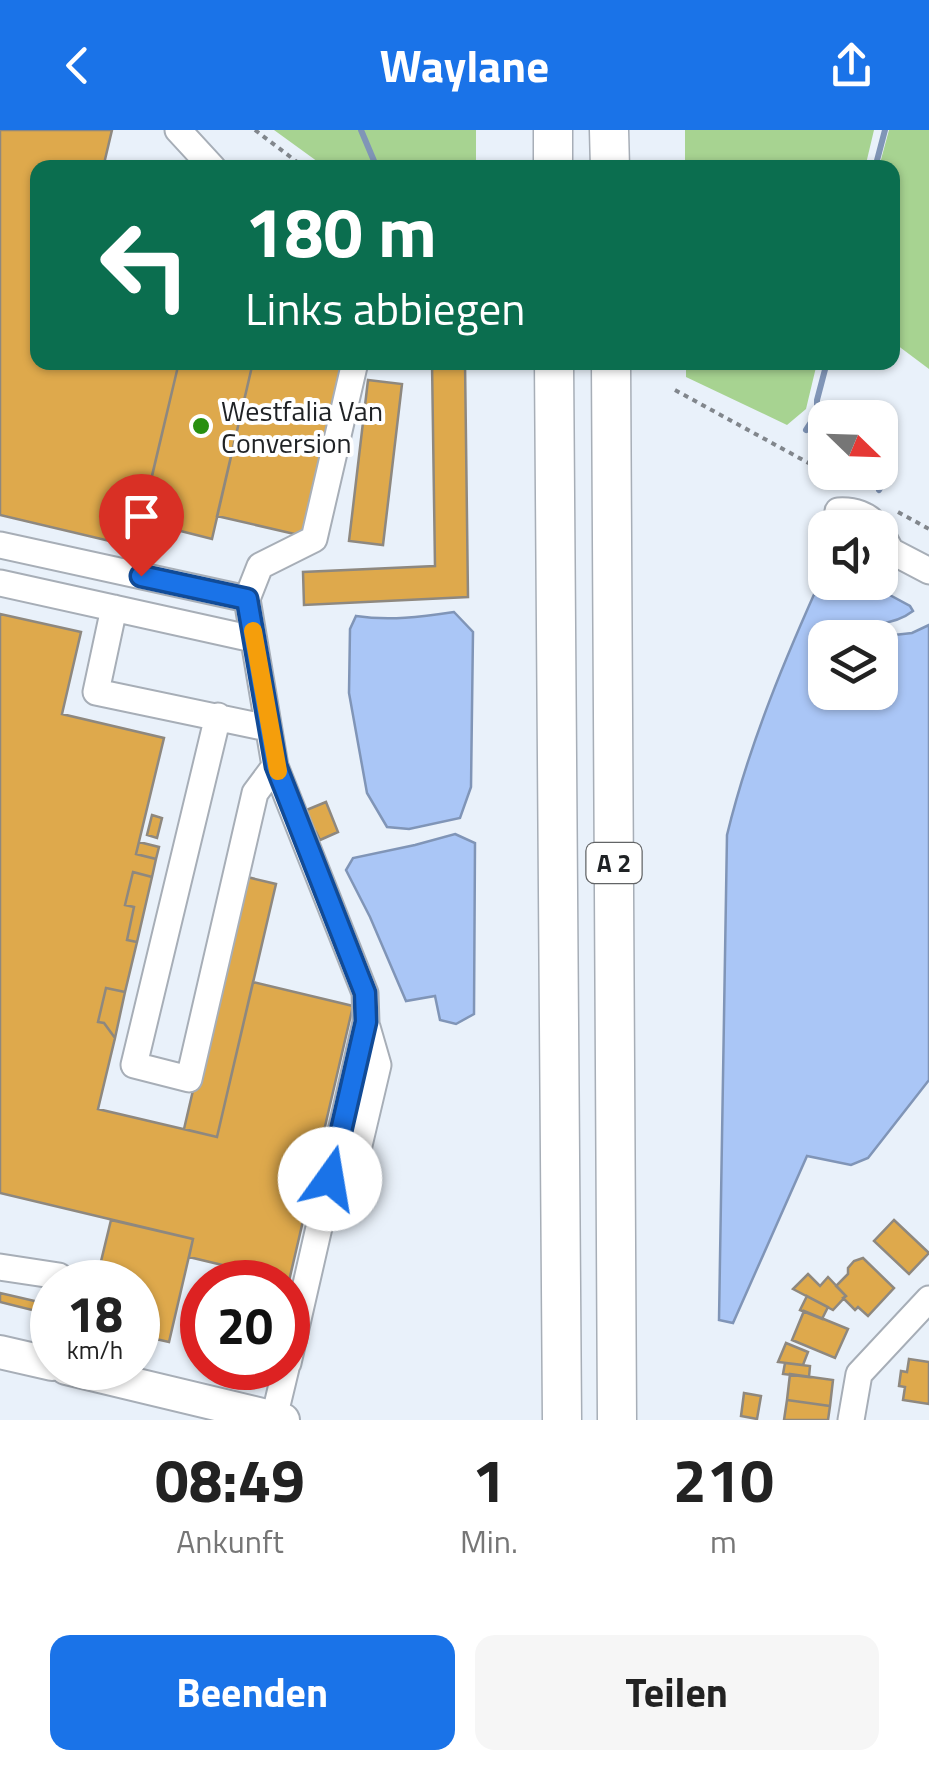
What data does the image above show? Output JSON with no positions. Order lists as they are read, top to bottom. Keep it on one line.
{"streets":{"highway":["A 2"]},"places":["Westfalia Van Conversion"],"north":"bottom right","page":{"header":"Waylane","turn":["180 m","Links abbiegen"],"speed":"18 km/h","limit":"20","eta":["08:49","Ankunft","1","Min.","210","m"],"buttons":["Beenden","Teilen"]}}
